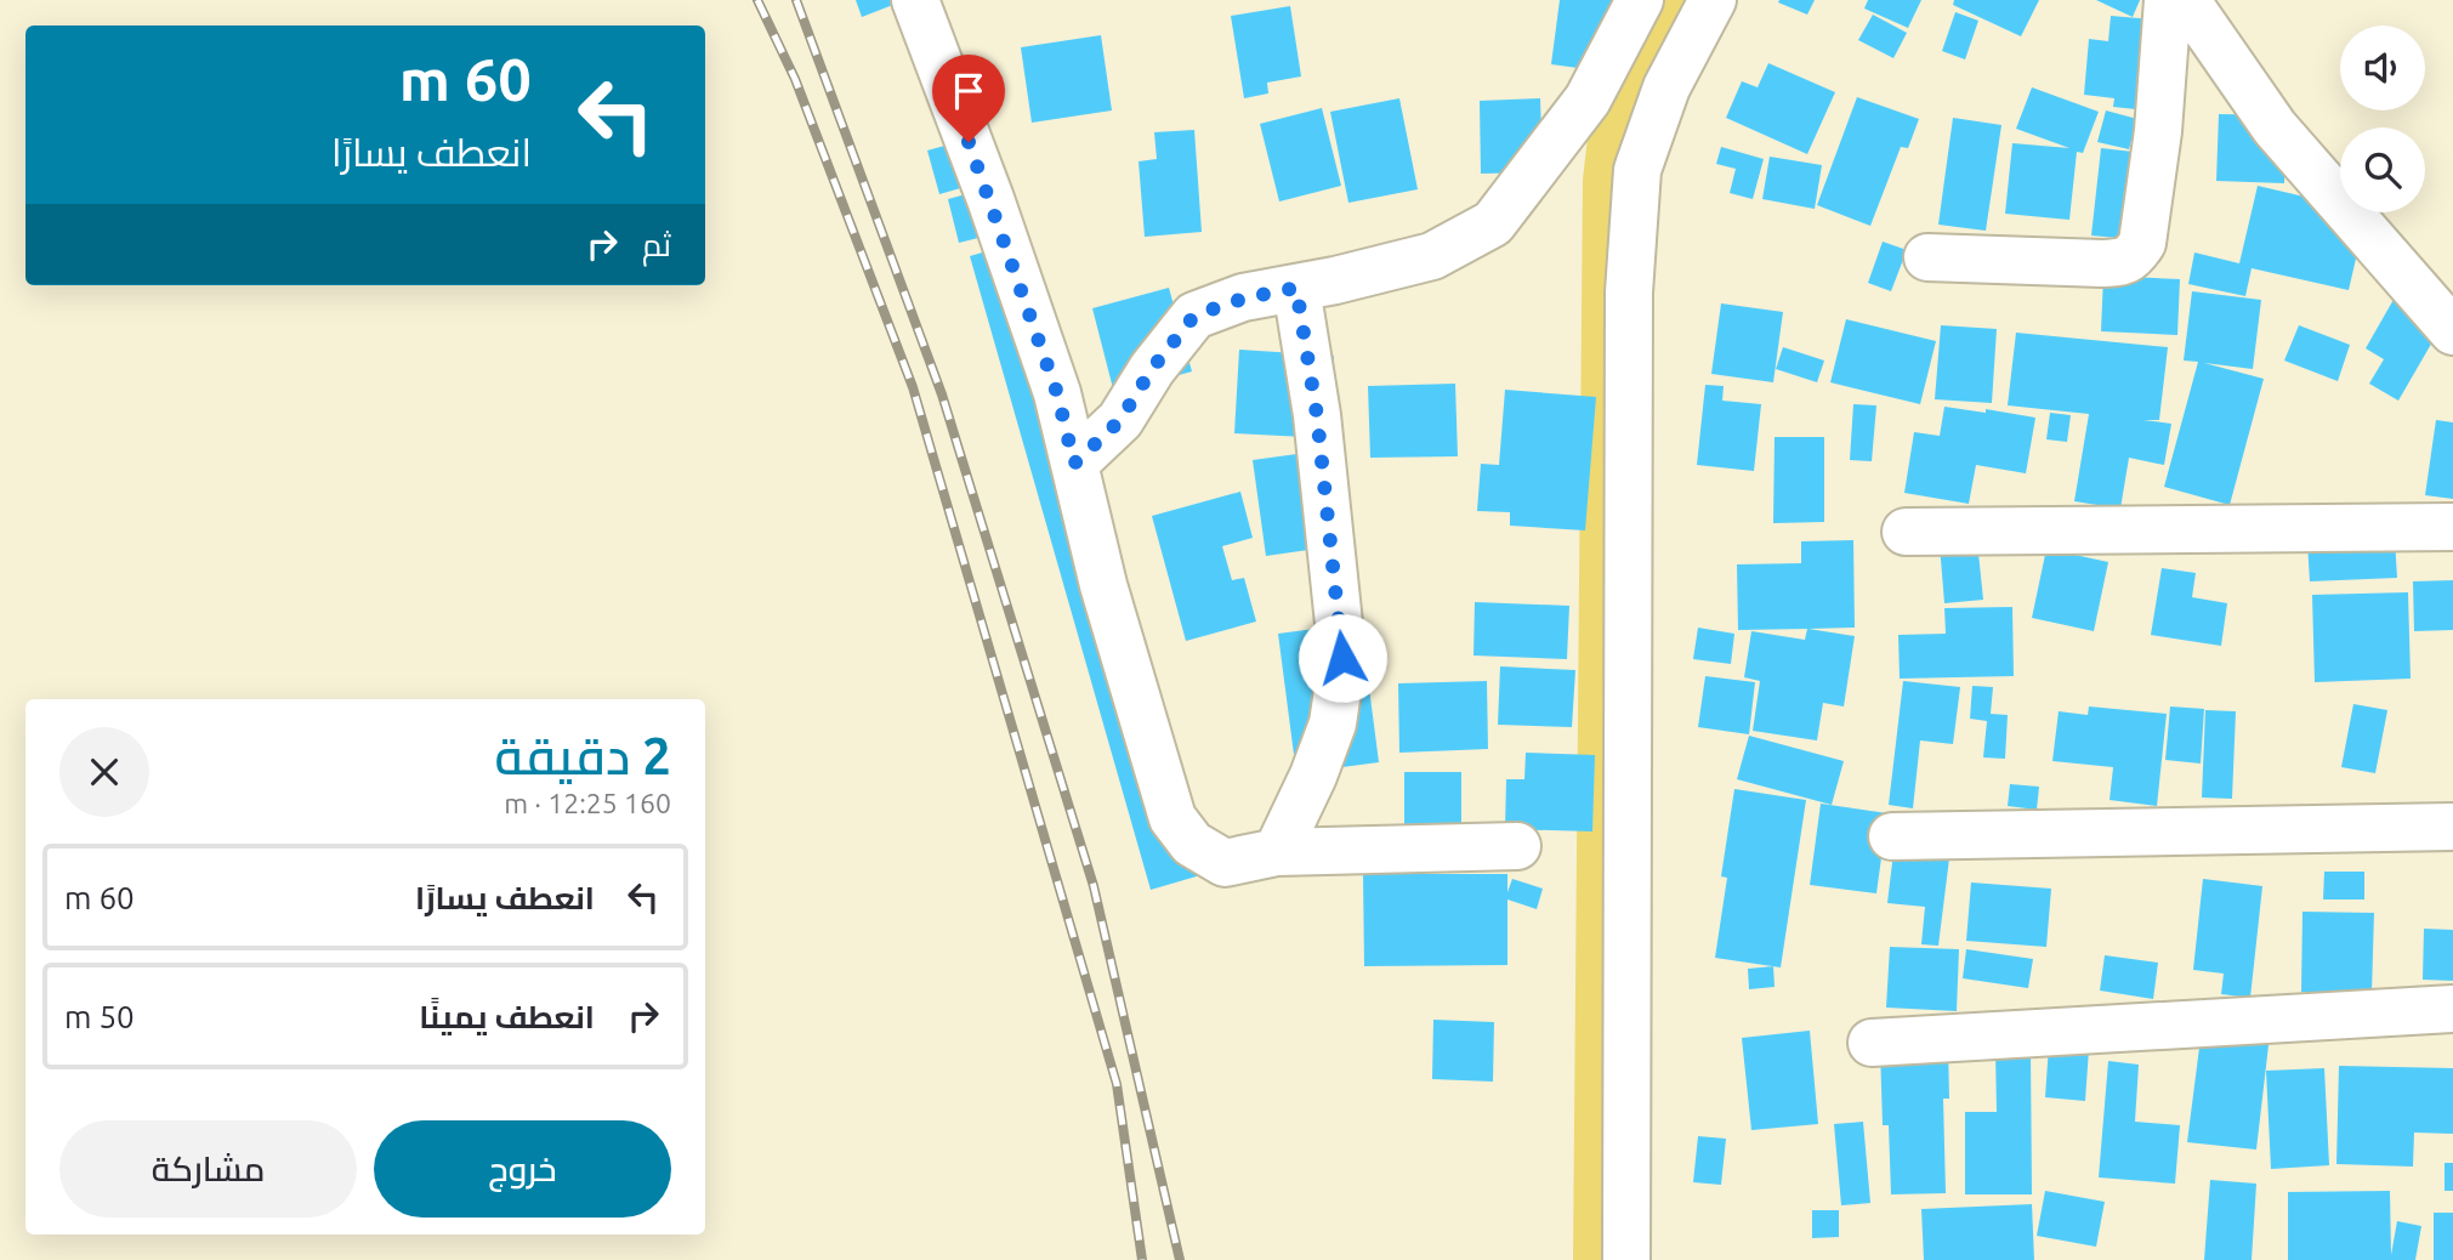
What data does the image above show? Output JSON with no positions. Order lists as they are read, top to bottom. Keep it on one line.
{"page":{"turn":["60 m","انعطف يسارًا"],"then":"ثم","heading":["2 دقيقة","160 m · 12:25"],"list":[{"name":"انعطف يسارًا","value":"60 m"},{"name":"انعطف يمينًا","value":"50 m"}],"buttons":["خروج","مشاركة"]}}
